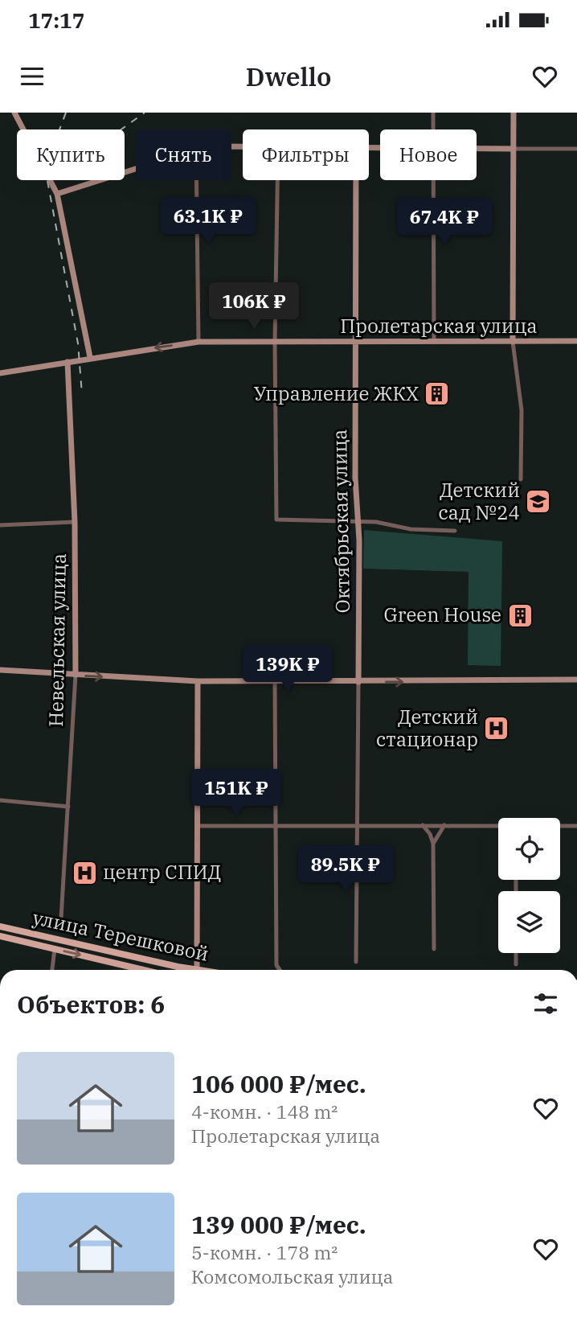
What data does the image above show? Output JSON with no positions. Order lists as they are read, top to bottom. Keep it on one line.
{"streets":{"main road":["улица Терешковой"],"street":["Пролетарская улица","Октябрьская улица","Невельская улица"]},"crossings":[["Пролетарская улица","Октябрьская улица"],["Пролетарская улица","Невельская улица"]],"places":{"building":["Управление ЖКХ","Green House"],"school or university":["Детский сад №24"],"hospital":["Детский стационар","центр СПИД"]},"page":{"status":"17:17","header":"Dwello","chip":["Купить","Снять","Фильтры","Новое"],"price":["63.1K ₽","67.4K ₽","106K ₽","139K ₽","151K ₽","89.5K ₽"],"heading":"Объектов: 6","list":[{"name":"106 000 ₽/мес.","note":"4-комн. · 148 m² · Пролетарская улица"},{"name":"139 000 ₽/мес.","note":"5-комн. · 178 m² · Комсомольская улица"}]}}
